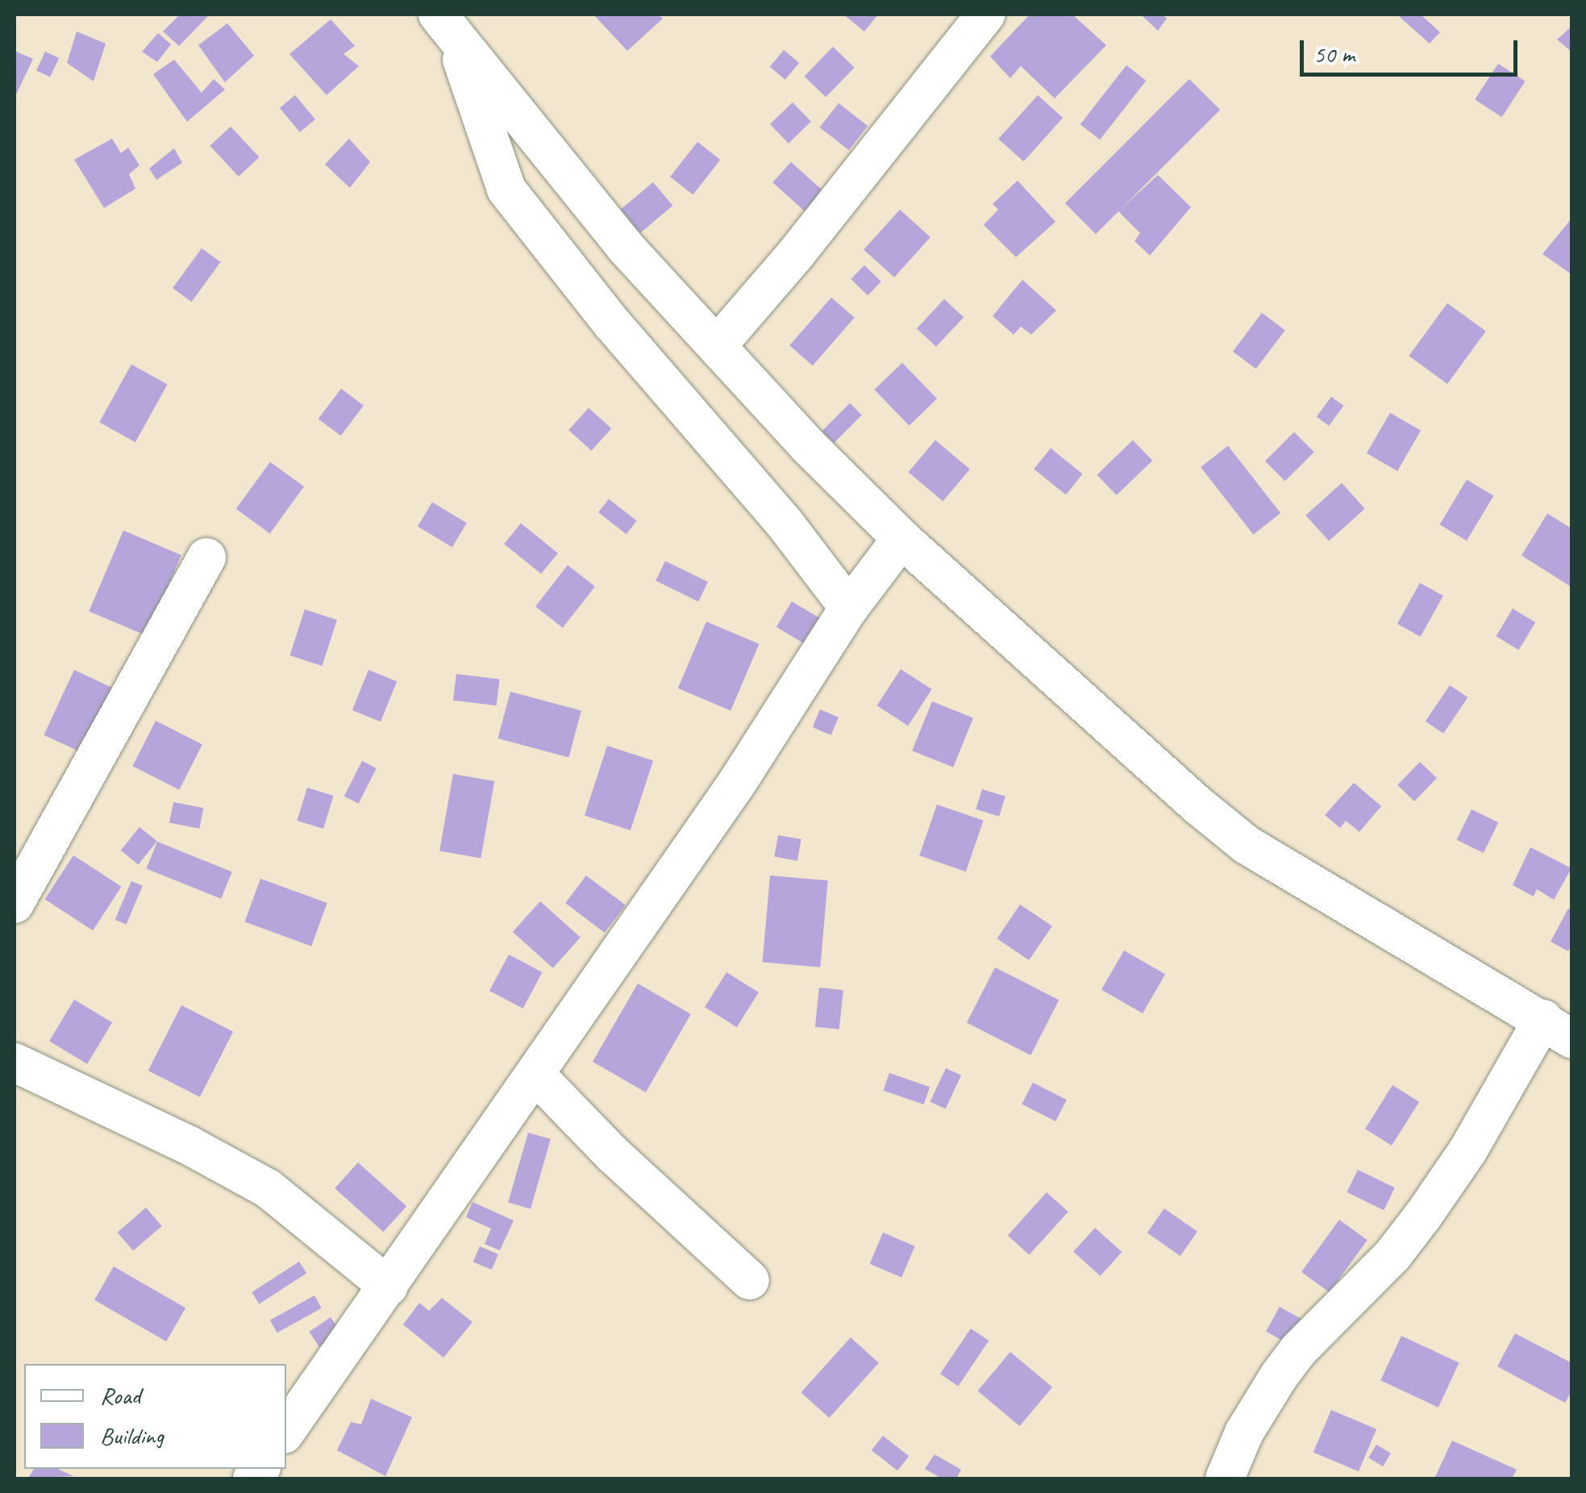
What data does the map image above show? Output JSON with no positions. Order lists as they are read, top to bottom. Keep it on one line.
{"legend":["Road","Building"],"scale_bar":"50 m"}
